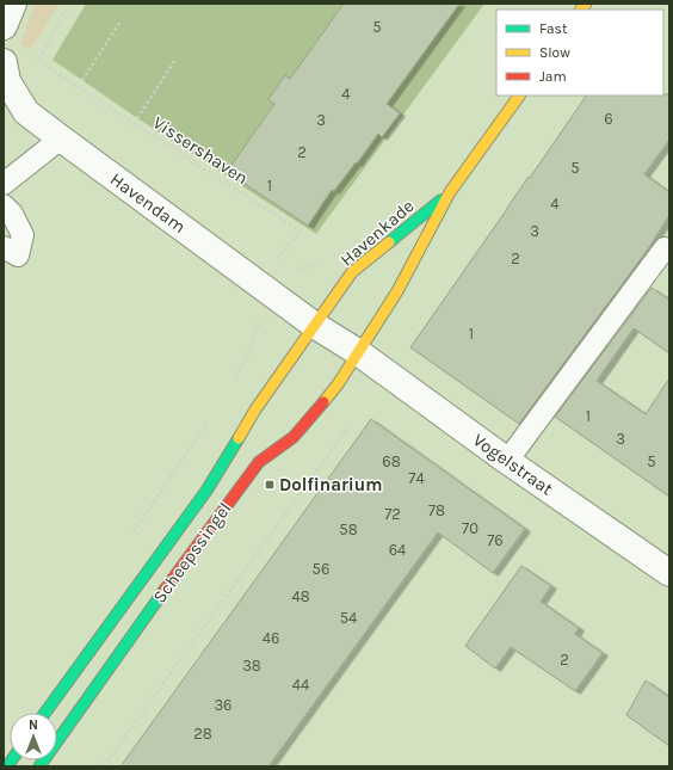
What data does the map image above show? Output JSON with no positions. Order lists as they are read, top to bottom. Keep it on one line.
{"streets":{"street":["Havendam","Havenkade","Vogelstraat","Scheepssingel"],"path":["Vissershaven"]},"crossings":[["Vissershaven","Havendam"],["Havendam","Havenkade"],["Havendam","Vogelstraat"],["Havendam","Scheepssingel"],["Havenkade","Vogelstraat"],["Havenkade","Scheepssingel"],["Vogelstraat","Scheepssingel"]],"places":{"transit":["Dolfinarium"]},"house_numbers":["5","4","6","3","2","5","1","4","3","2","1","1","3","68","5","74","78","72","70","58","76","64","56","48","54","46","2","38","44","36","28"],"legend":["Fast","Slow","Jam"],"north":"top"}
